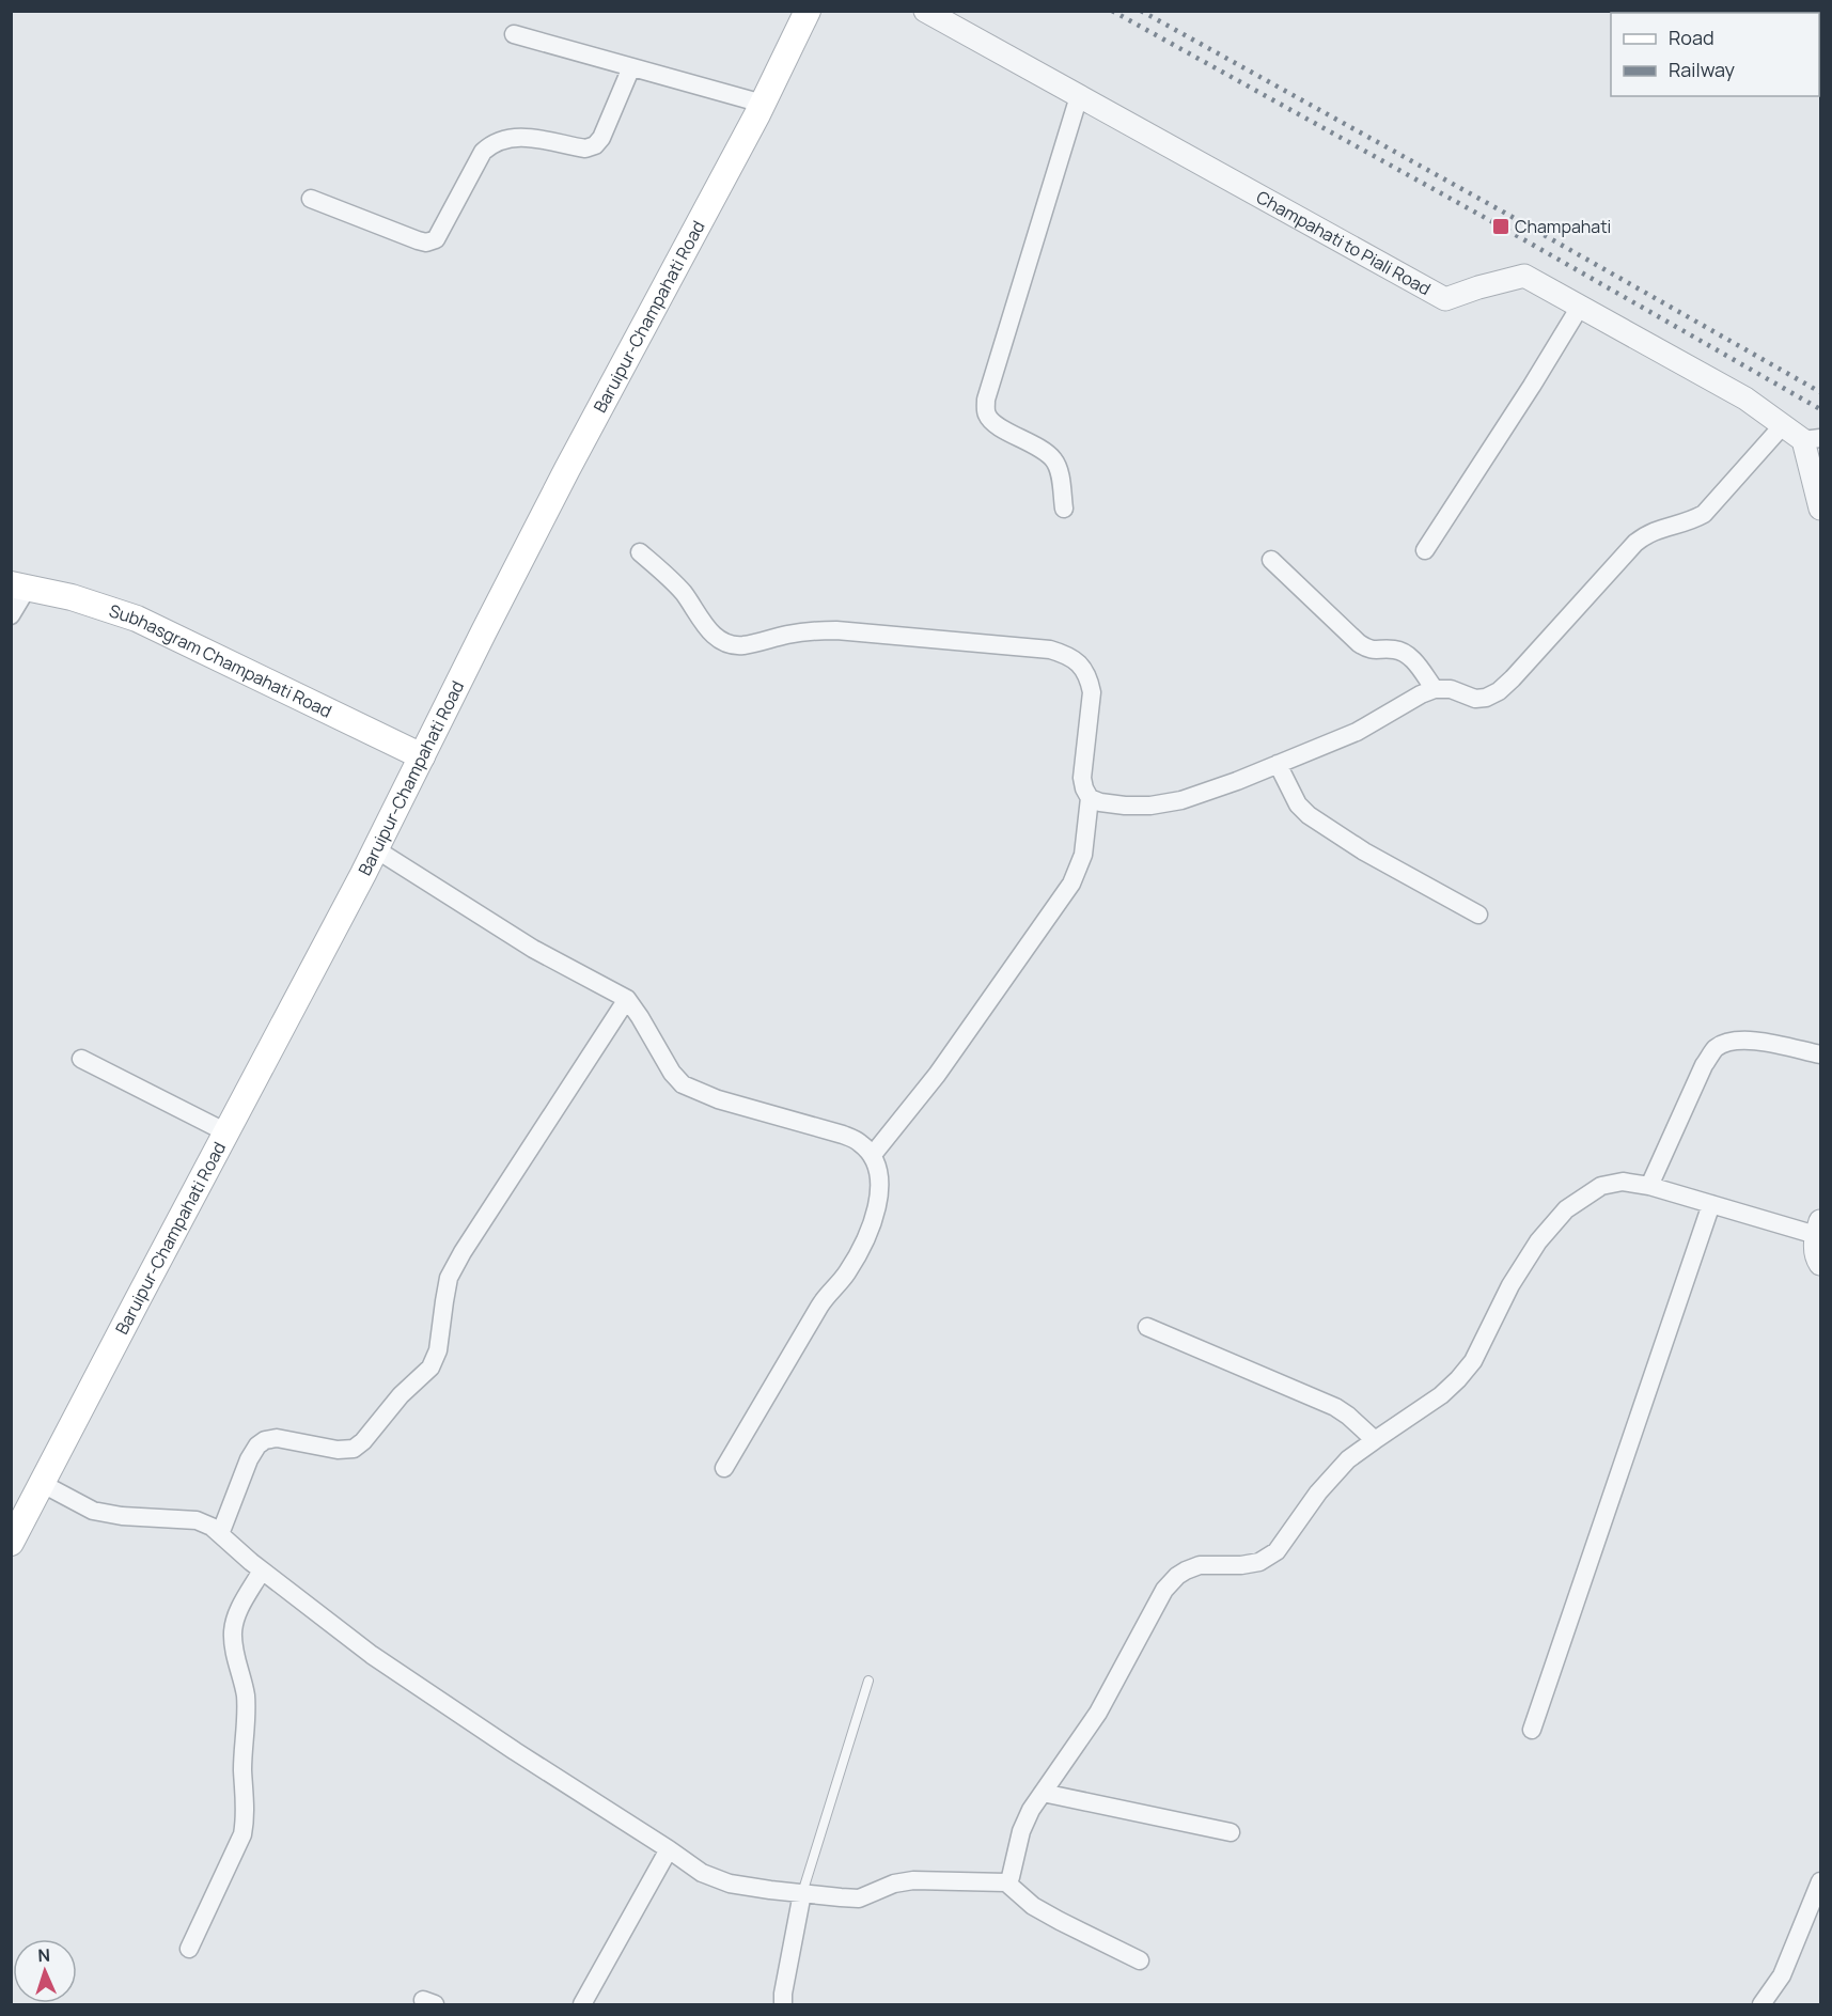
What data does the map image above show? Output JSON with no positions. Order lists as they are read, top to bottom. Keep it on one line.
{"streets":{"main road":["Baruipur-Champahati Road","Subhasgram Champahati Road"],"street":["Champahati to Piali Road"]},"crossings":[["Baruipur-Champahati Road","Subhasgram Champahati Road"]],"places":{"transit":["Champahati"]},"legend":["Road","Railway"],"north":"top"}
